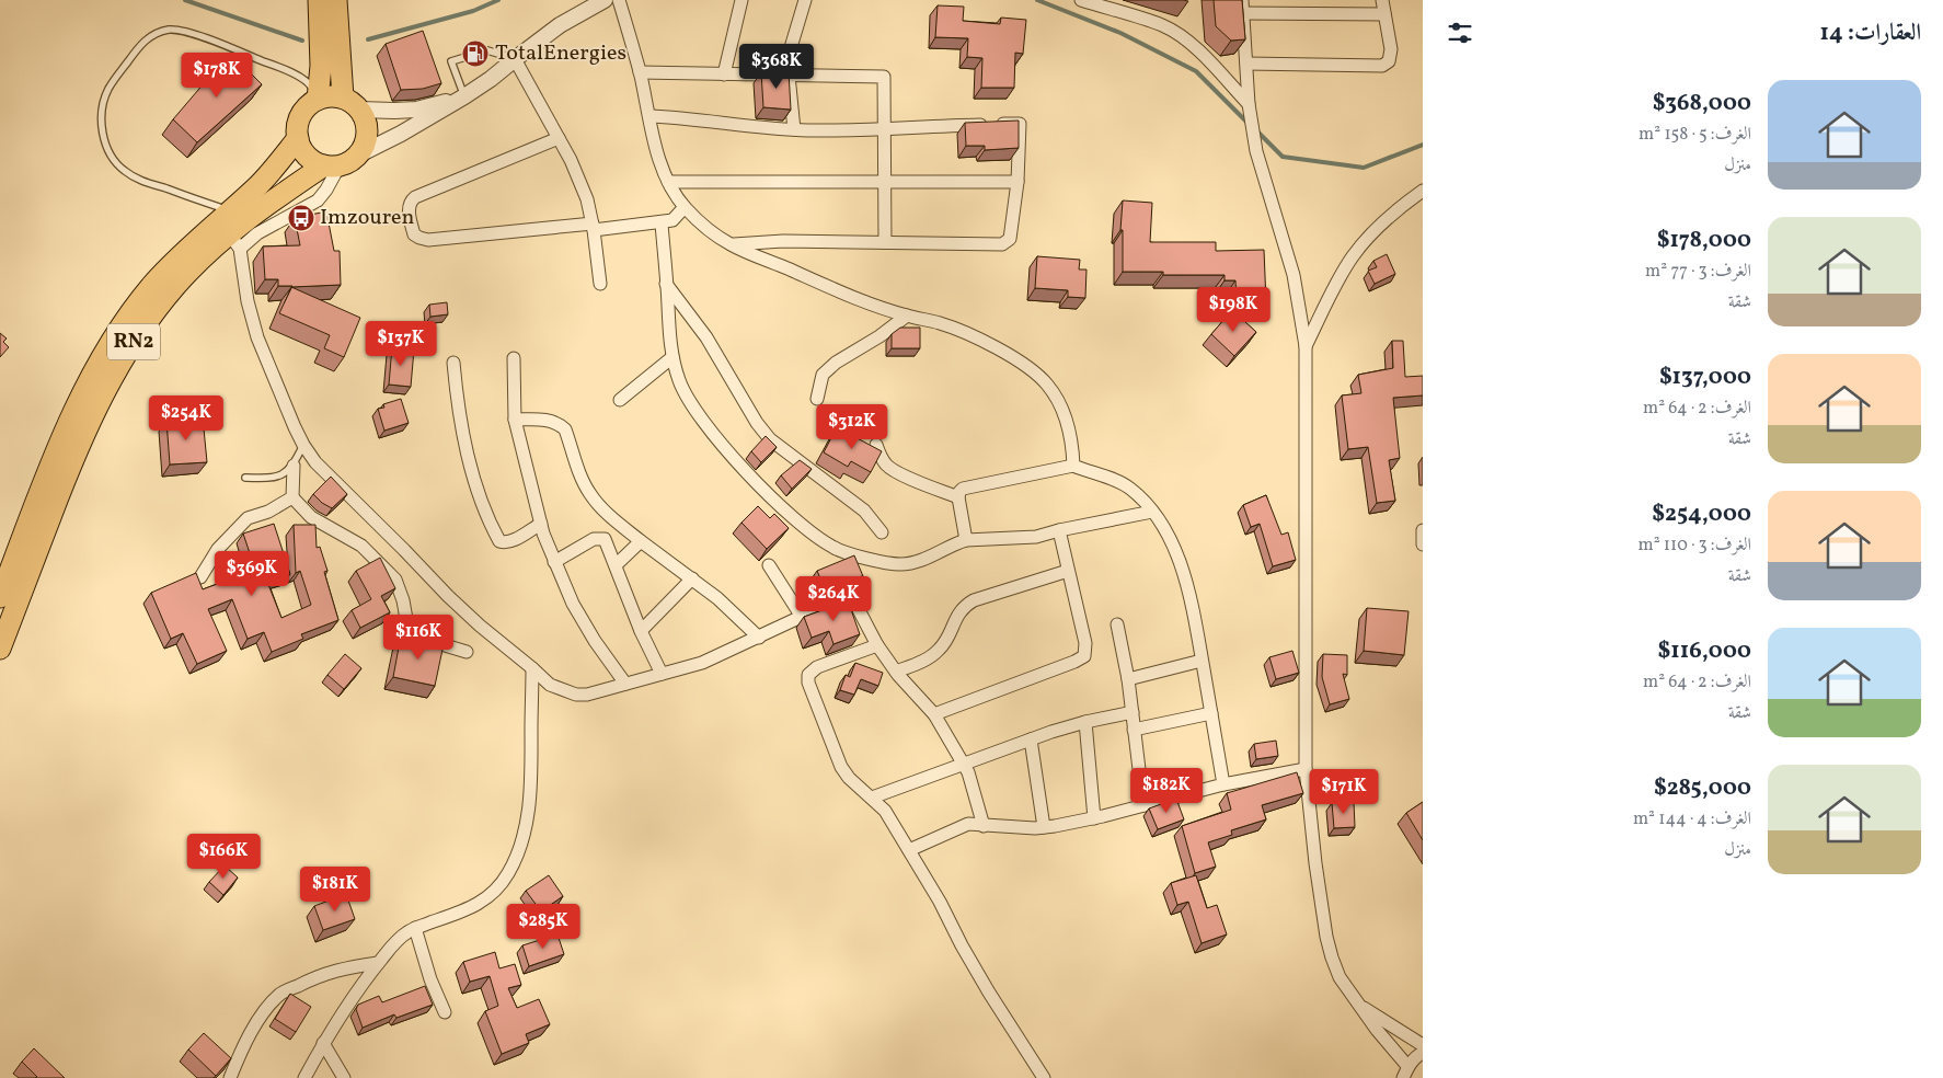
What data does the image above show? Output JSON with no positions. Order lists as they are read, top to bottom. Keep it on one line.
{"streets":{"highway":["RN2"]},"places":{"fuel station":["TotalEnergies"],"bus stop":["Imzouren"]},"page":{"heading":"العقارات: 14","price":["$368K","$178K","$198K","$137K","$254K","$312K","$369K","$264K","$116K","$182K","$171K","$166K","$181K","$285K"],"list":[{"name":"$368,000","note":"الغرف: 5 · 158 m² · منزل"},{"name":"$178,000","note":"الغرف: 3 · 77 m² · شقة"},{"name":"$137,000","note":"الغرف: 2 · 64 m² · شقة"},{"name":"$254,000","note":"الغرف: 3 · 110 m² · شقة"},{"name":"$116,000","note":"الغرف: 2 · 64 m² · شقة"},{"name":"$285,000","note":"الغرف: 4 · 144 m² · منزل"}]}}
